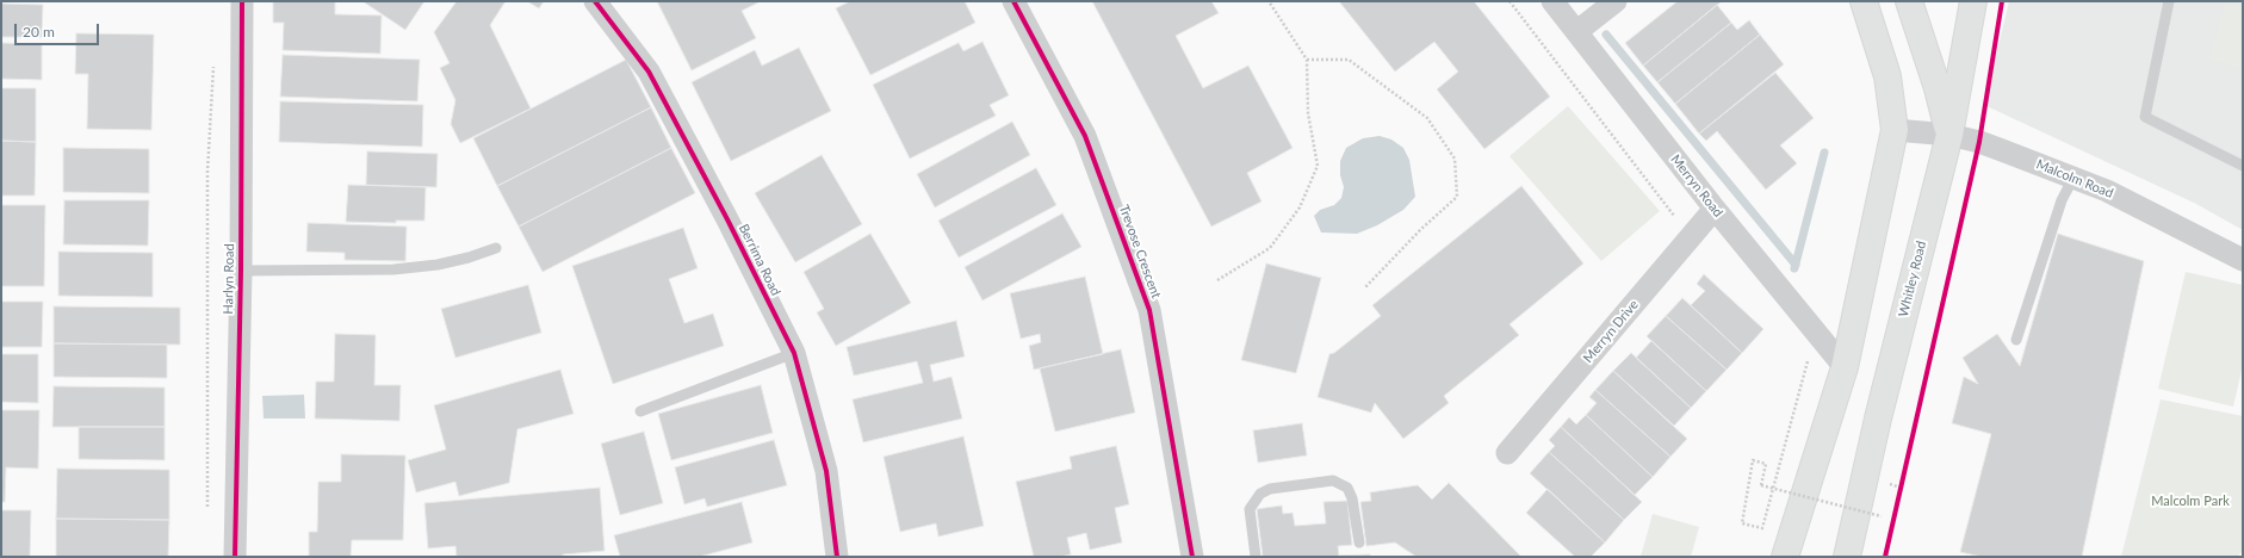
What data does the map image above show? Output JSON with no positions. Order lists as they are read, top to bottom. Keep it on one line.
{"streets":{"main road":["Whitley Road"],"street":["Malcolm Road","Merryn Road","Trevose Crescent","Berrima Road","Harlyn Road","Merryn Drive"]},"crossings":[["Malcolm Road","Whitley Road"],["Merryn Road","Merryn Drive"]],"parks":["Malcolm Park"],"scale_bar":"20 m"}
